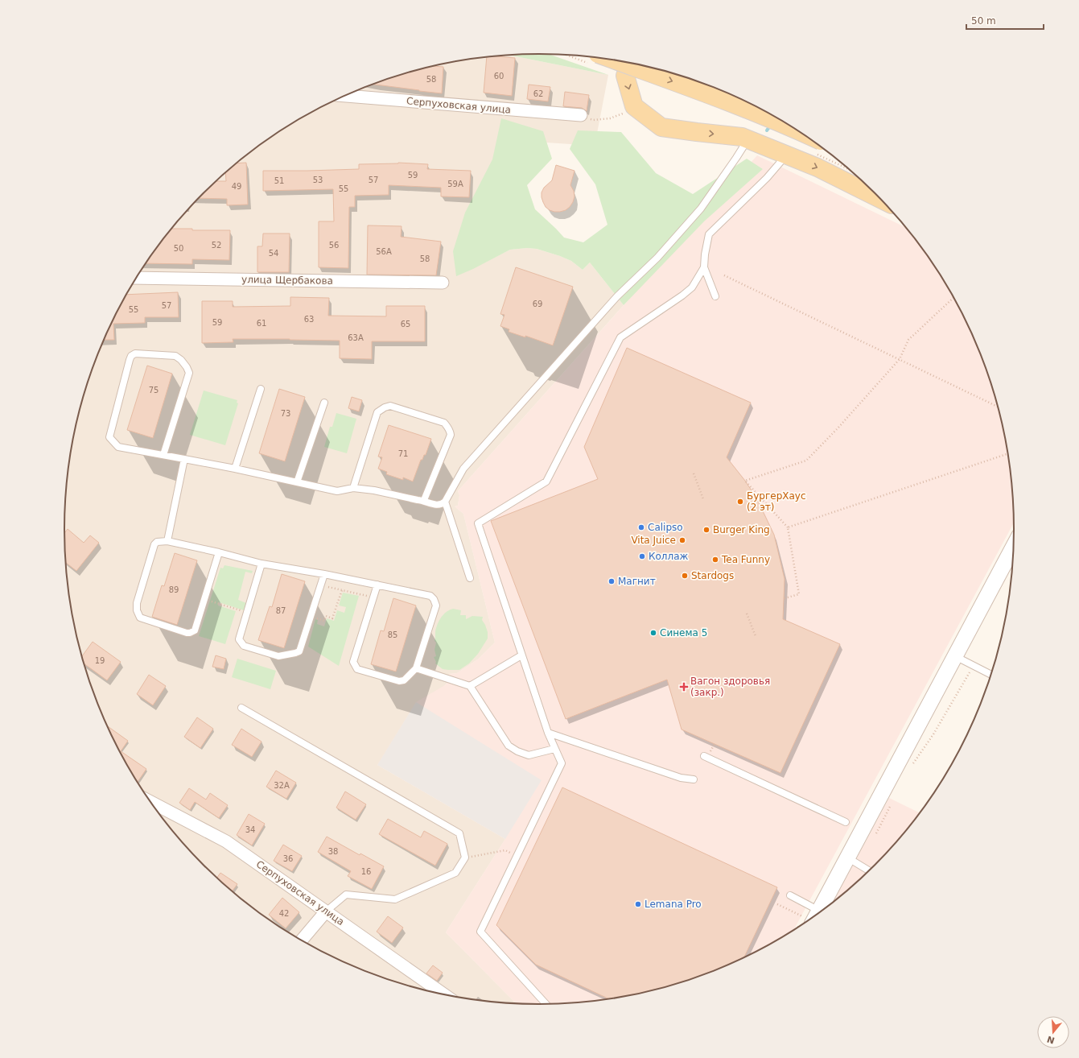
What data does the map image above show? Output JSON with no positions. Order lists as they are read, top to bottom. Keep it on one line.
{"streets":{"street":["Серпуховская улица","улица Щербакова"]},"places":{"other":["БургерХаус (2 эт)","Calipso","Burger King","Vita Juice","Коллаж","Tea Funny","Stardogs","Магнит","Синема 5","Lemana Pro"],"health":["Вагон здоровья (закр.)"]},"house_numbers":["60","58","62","59","53","57","51","59А","49","55","52","56","50","56А","54","58","69","57","55","63","59","61","65","63А","75","73","71","89","87","85","19","32А","34","38","36","16","42"],"scale_bar":"50 m","north":"bottom"}
